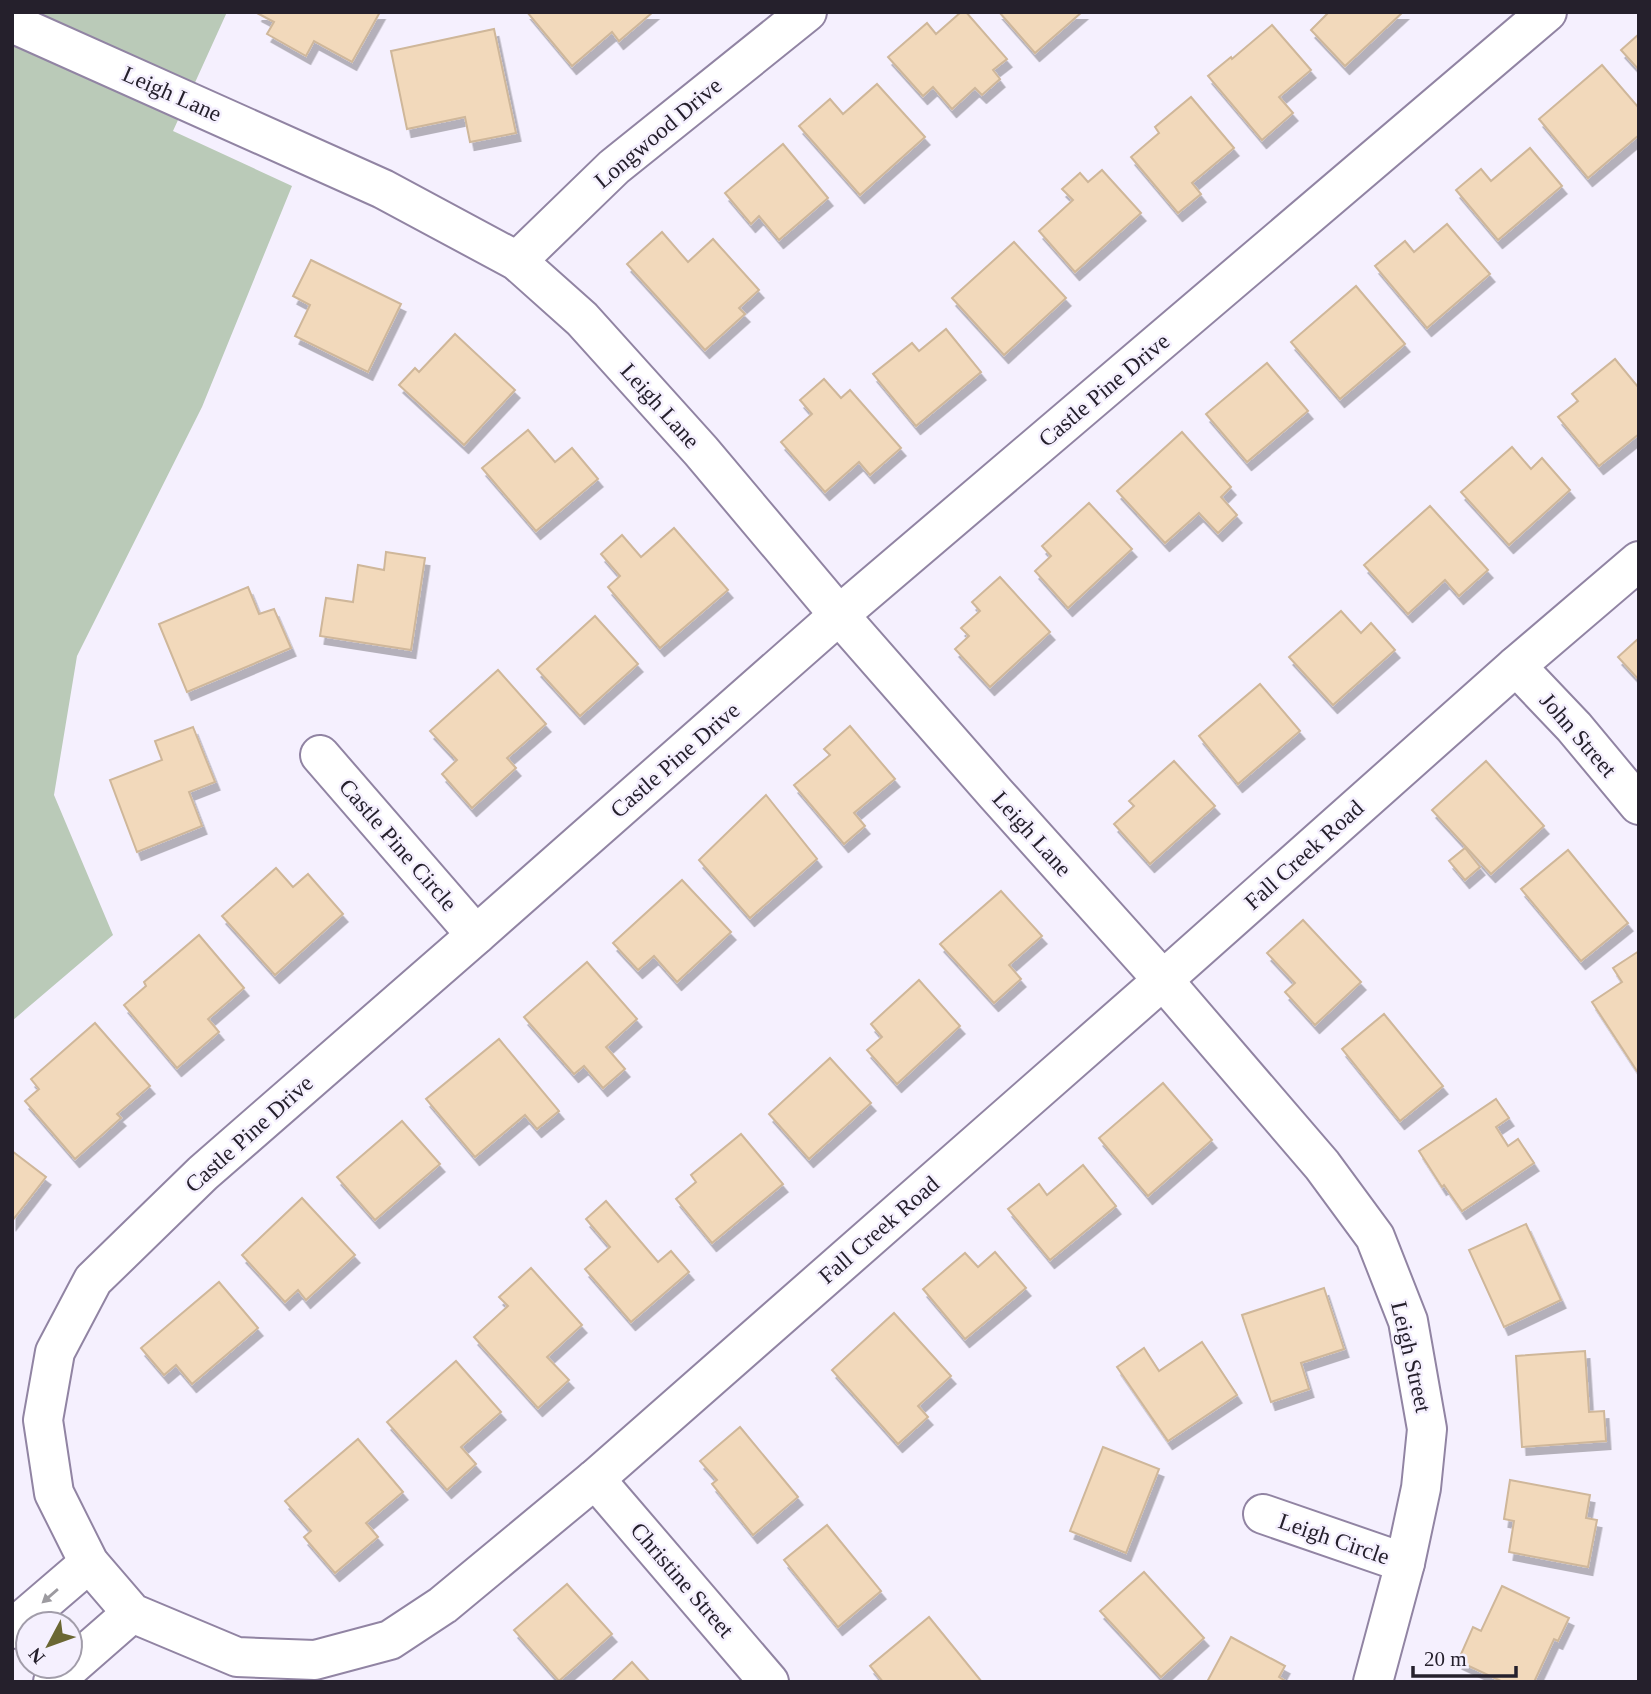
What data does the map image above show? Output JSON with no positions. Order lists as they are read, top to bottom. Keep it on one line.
{"streets":{"street":["Leigh Lane","Longwood Drive","Castle Pine Drive","John Street","Castle Pine Circle","Fall Creek Road","Leigh Street","Leigh Circle","Christine Street"]},"crossings":[["Leigh Lane","Longwood Drive"],["Leigh Lane","Castle Pine Drive"],["Leigh Lane","Fall Creek Road"],["Leigh Lane","Leigh Street"],["Castle Pine Drive","Castle Pine Circle"],["Castle Pine Drive","Fall Creek Road"],["John Street","Fall Creek Road"],["Fall Creek Road","Leigh Street"],["Fall Creek Road","Christine Street"],["Leigh Street","Leigh Circle"]],"scale_bar":"20 m","north":"bottom left"}
